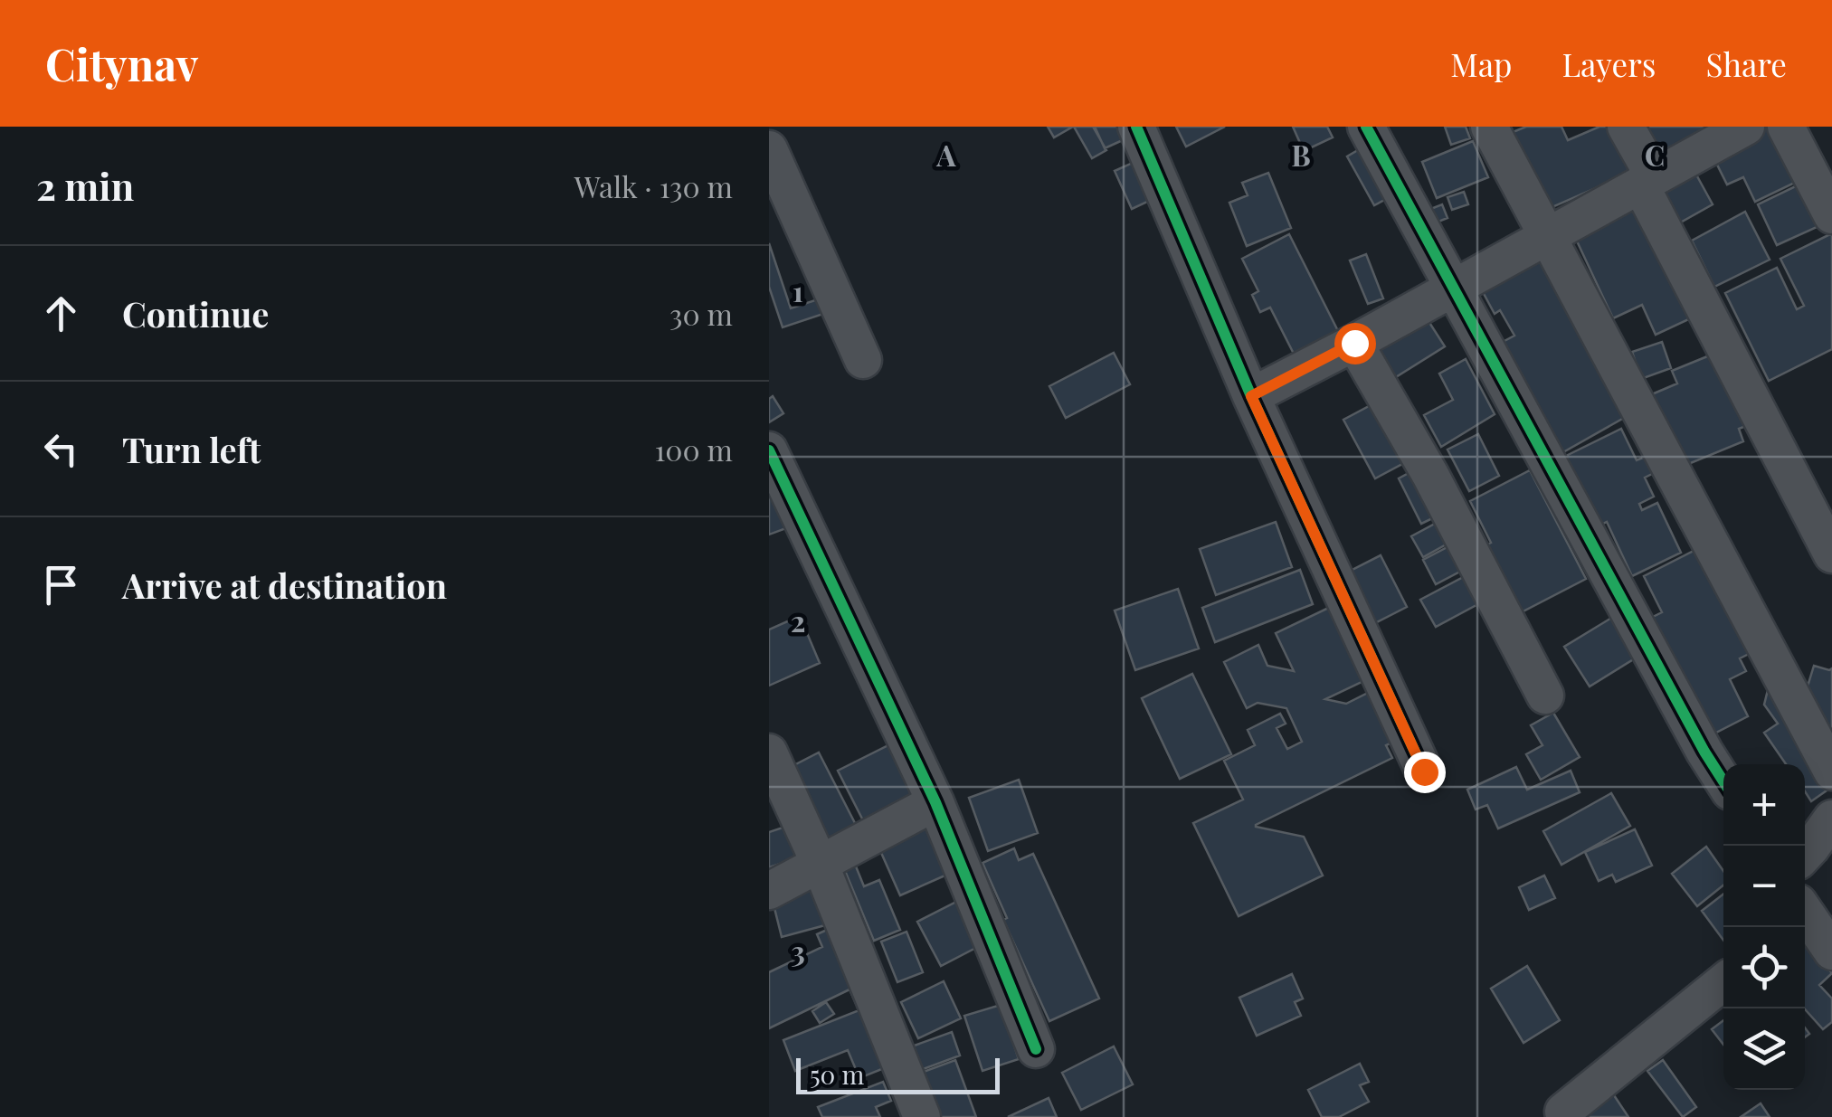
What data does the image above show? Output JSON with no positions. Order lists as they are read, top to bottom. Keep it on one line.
{"scale_bar":"50 m","page":{"header":"Citynav","nav":["Map","Layers","Share"],"heading":["2 min","Walk · 130 m"],"list":[["Continue","30 m"],["Turn left","100 m"],"Arrive at destination"],"map_buttons":["+","−"],"scale":"50 m"},"grid":{"columns":["A","B","C"],"rows":["1","2","3"]}}
